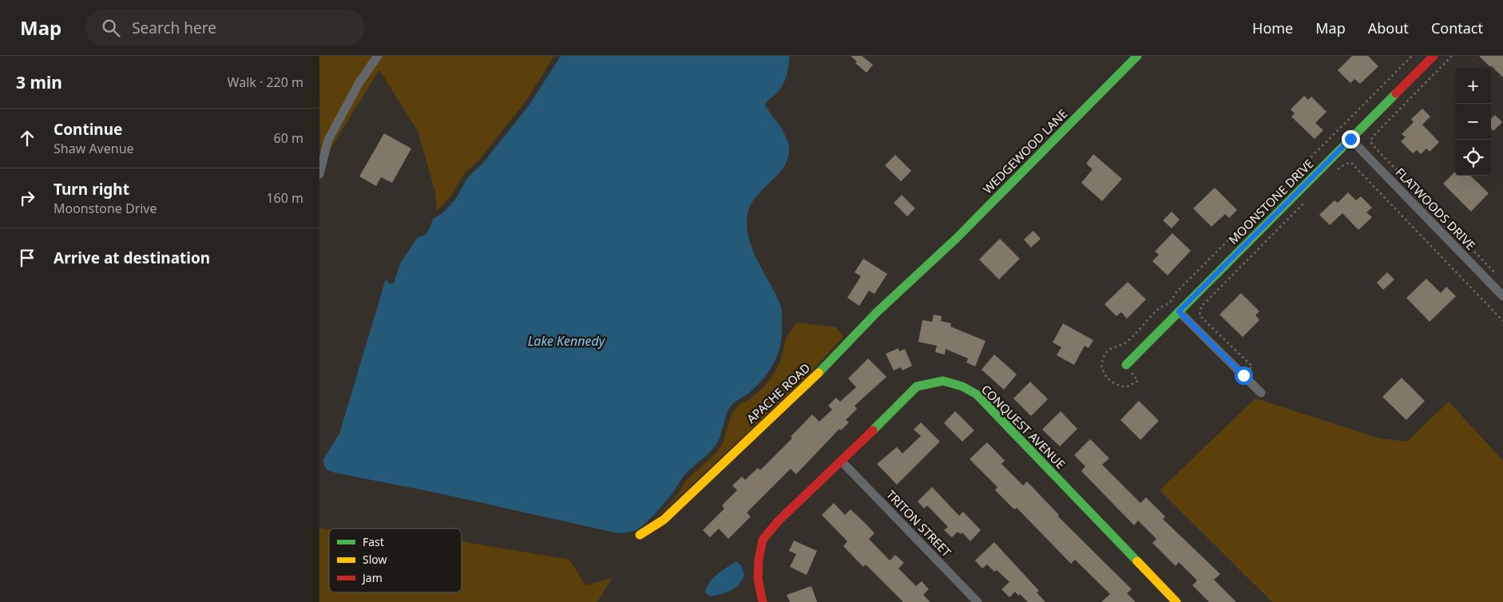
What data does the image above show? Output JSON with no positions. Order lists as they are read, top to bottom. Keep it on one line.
{"streets":{"street":["WEDGEWOOD LANE","MOONSTONE DRIVE","FLATWOODS DRIVE","APACHE ROAD","CONQUEST AVENUE","TRITON STREET"]},"crossings":[["WEDGEWOOD LANE","APACHE ROAD"],["MOONSTONE DRIVE","FLATWOODS DRIVE"],["CONQUEST AVENUE","TRITON STREET"]],"water":["Lake Kennedy"],"legend":["Fast","Slow","Jam"],"page":{"header":"Map","search":"Search here","nav":["Home","Map","About","Contact"],"heading":["3 min","Walk · 220 m"],"map_buttons":["+","−"],"list":[["Continue","Shaw Avenue","60 m"],["Turn right","Moonstone Drive","160 m"],"Arrive at destination"]}}
